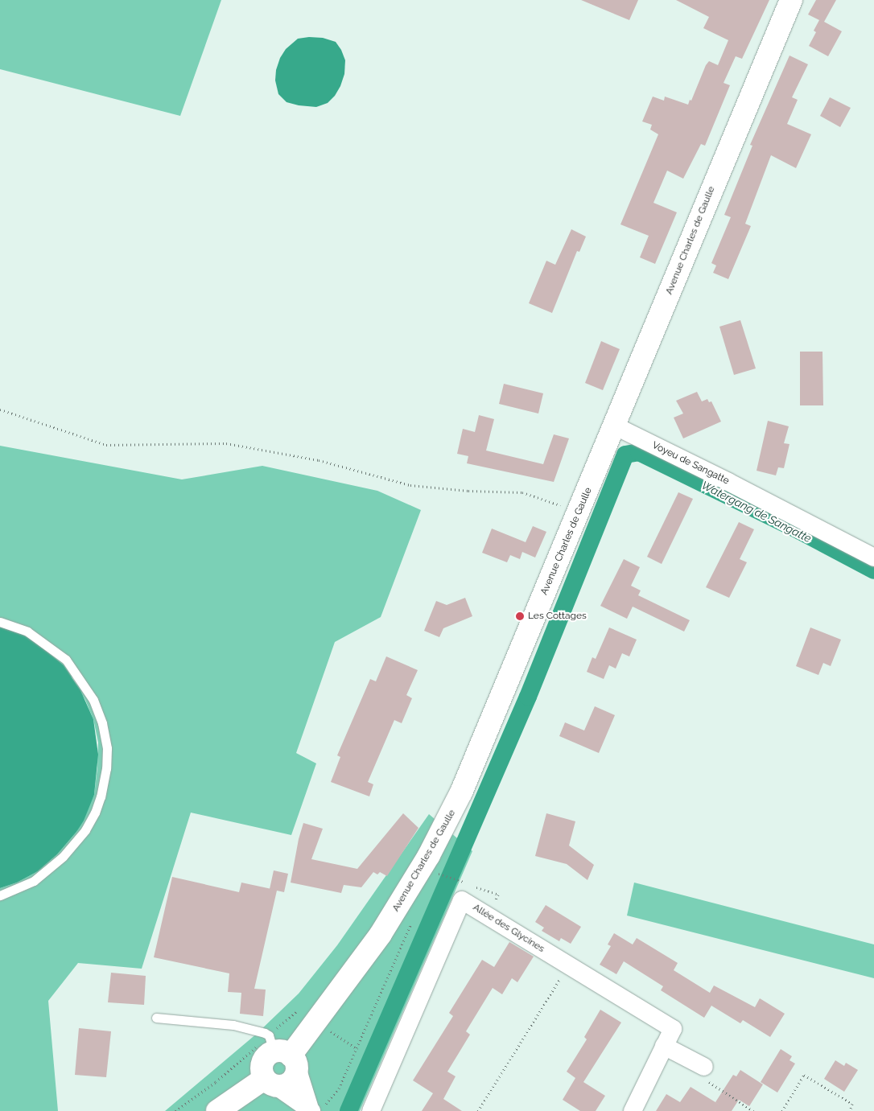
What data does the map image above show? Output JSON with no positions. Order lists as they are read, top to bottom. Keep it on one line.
{"streets":{"main road":["Avenue Charles de Gaulle"],"street":["Voyeu de Sangatte","Allée des Glycines"]},"crossings":[["Avenue Charles de Gaulle","Voyeu de Sangatte"]],"water":["Watergang de Sangatte"],"places":["Les Cottages"]}
